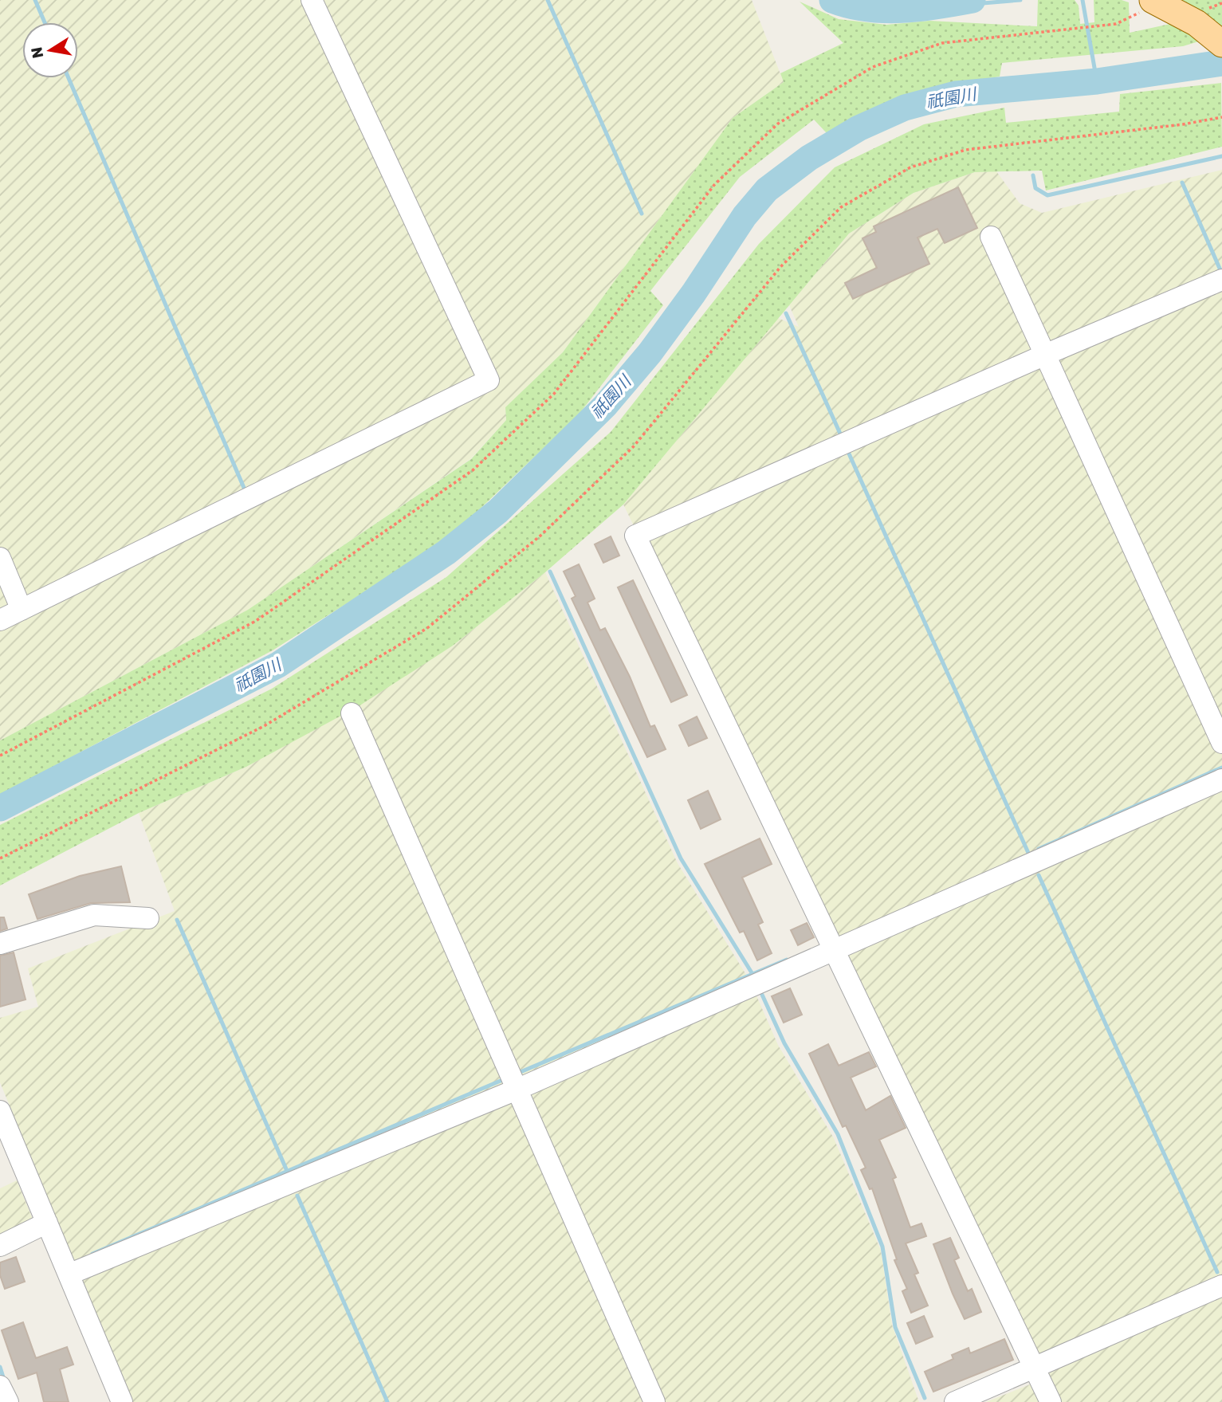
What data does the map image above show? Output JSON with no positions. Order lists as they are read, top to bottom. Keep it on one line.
{"water":["祇園川"],"north":"left"}
